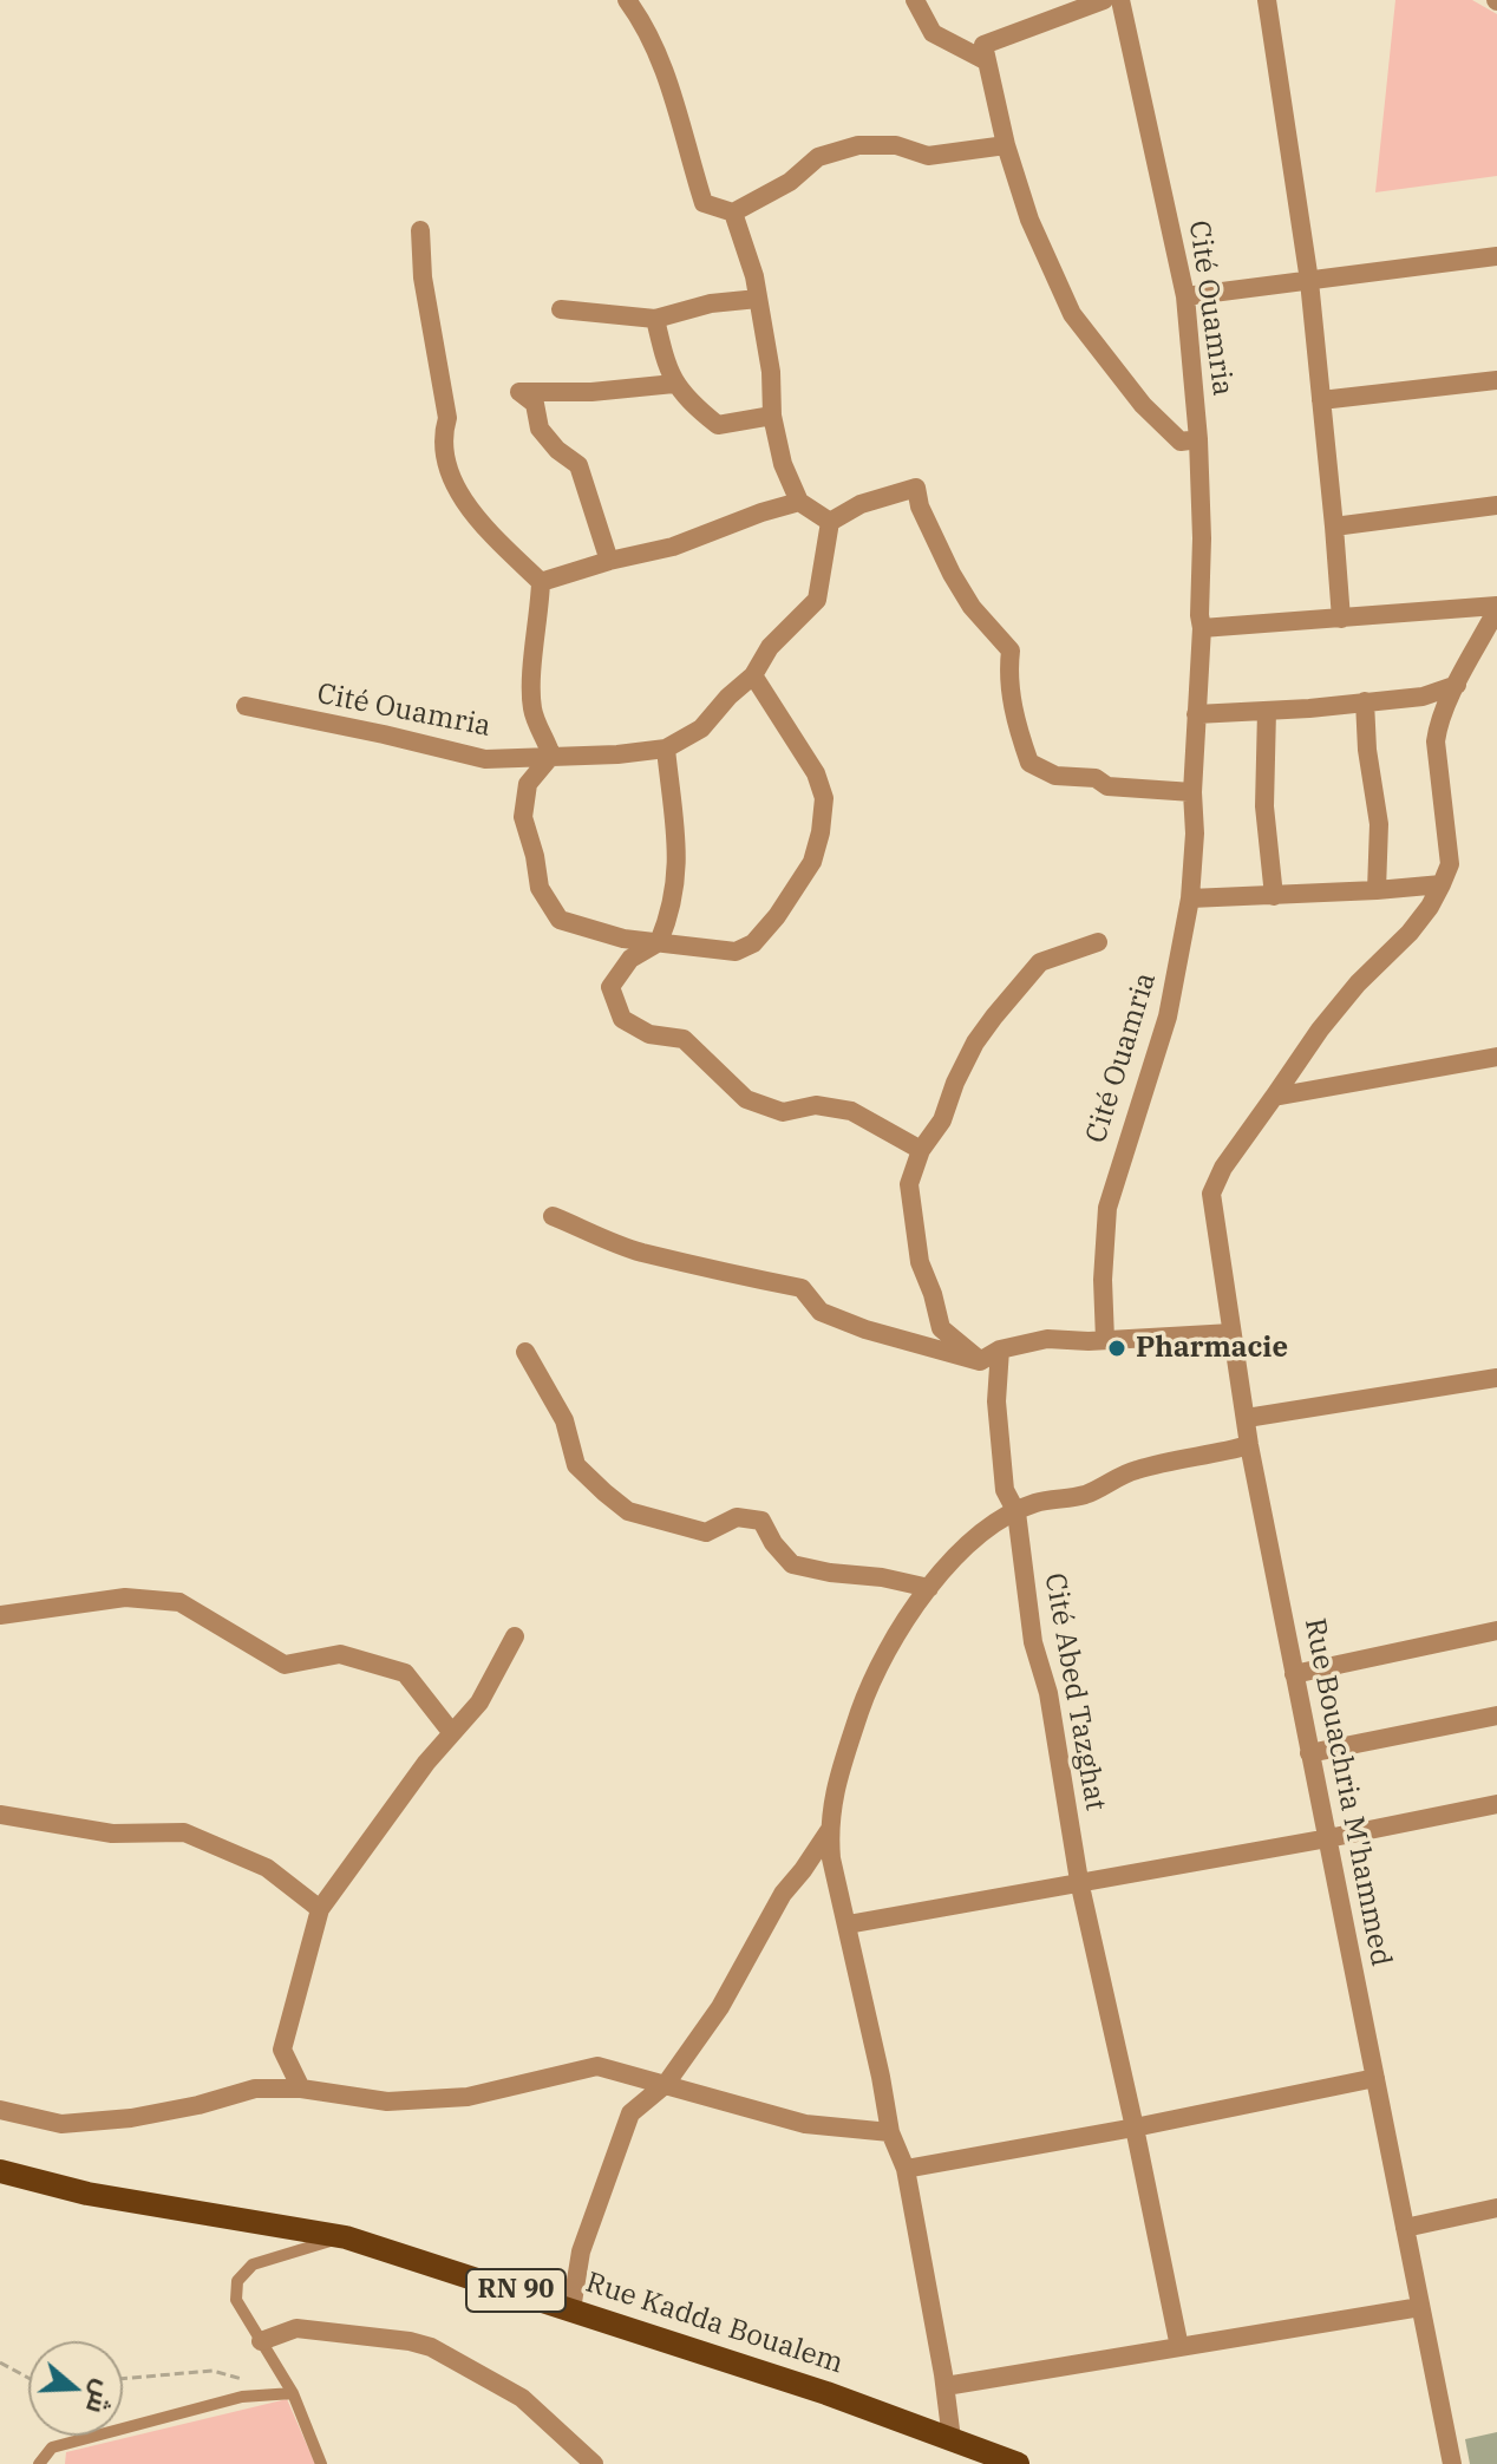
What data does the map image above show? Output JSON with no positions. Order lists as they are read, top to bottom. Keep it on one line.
{"streets":{"main road":["RN 90","Rue Kadda Boualem"],"street":["Cité Ouamria","Cité Abed Tazghat","Rue Bouachria M'hammed"]},"places":["Pharmacie"],"north":"right"}
